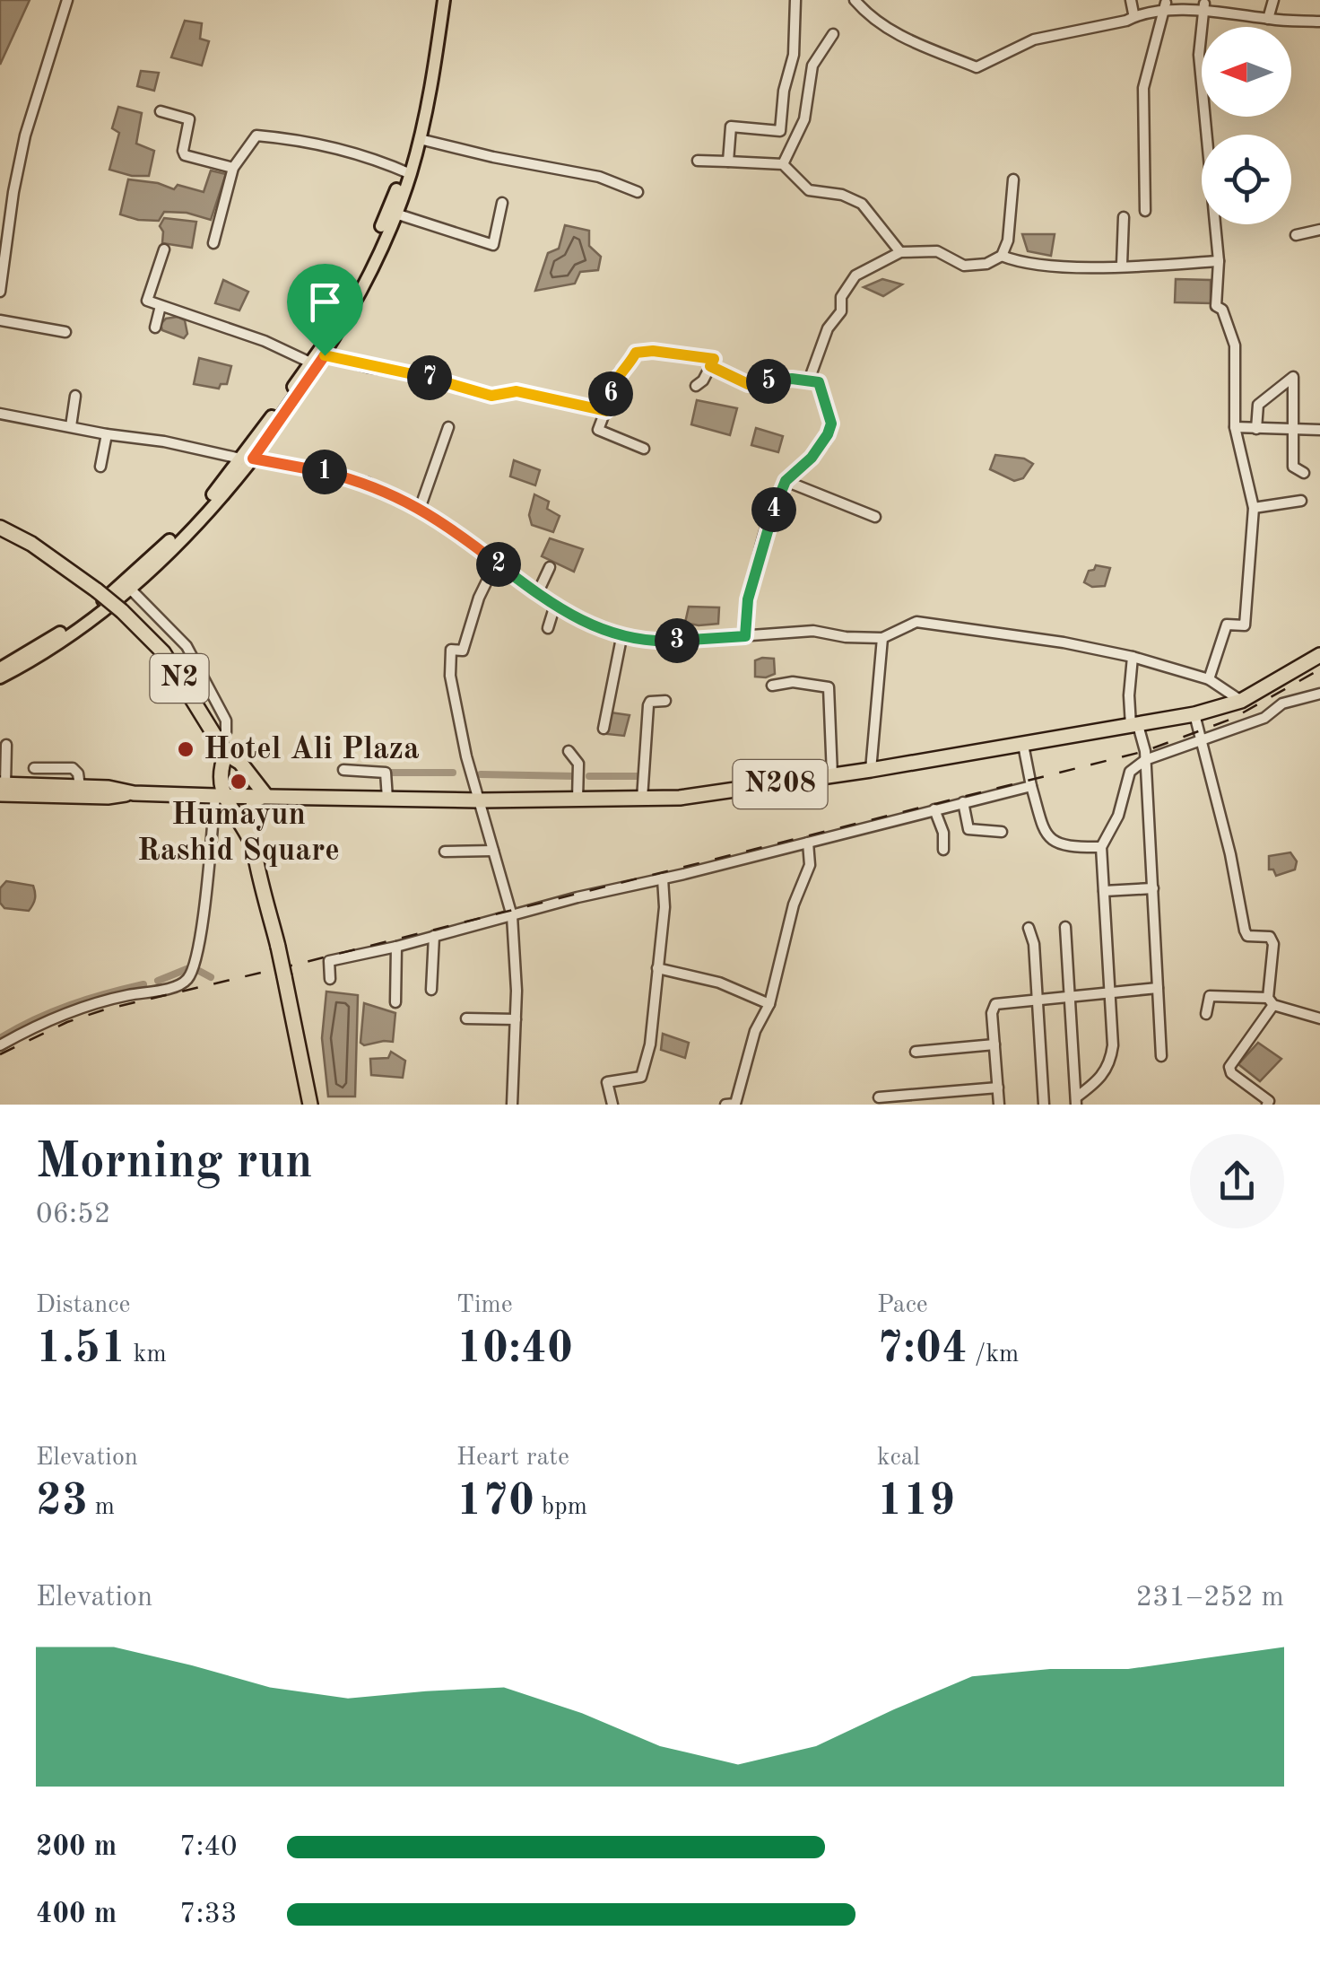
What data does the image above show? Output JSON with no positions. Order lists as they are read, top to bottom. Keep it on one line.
{"streets":{"highway":["N2","N208"]},"crossings":[["N2","N208"]],"places":["Hotel Ali Plaza","Humayun Rashid Square"],"north":"left","page":{"pins":["7","5","6","1","4","2","3"],"heading":["Morning run","06:52"],"stats":[["Distance","1.51 km"],["Time","10:40"],["Pace","7:04 /km"],["Elevation","23 m"],["Heart rate","170 bpm"],["kcal","119"]],"chart":["Elevation","231–252 m"],"list":[{"name":"200 m","note":"7:40"},{"name":"400 m","note":"7:33"}]}}
